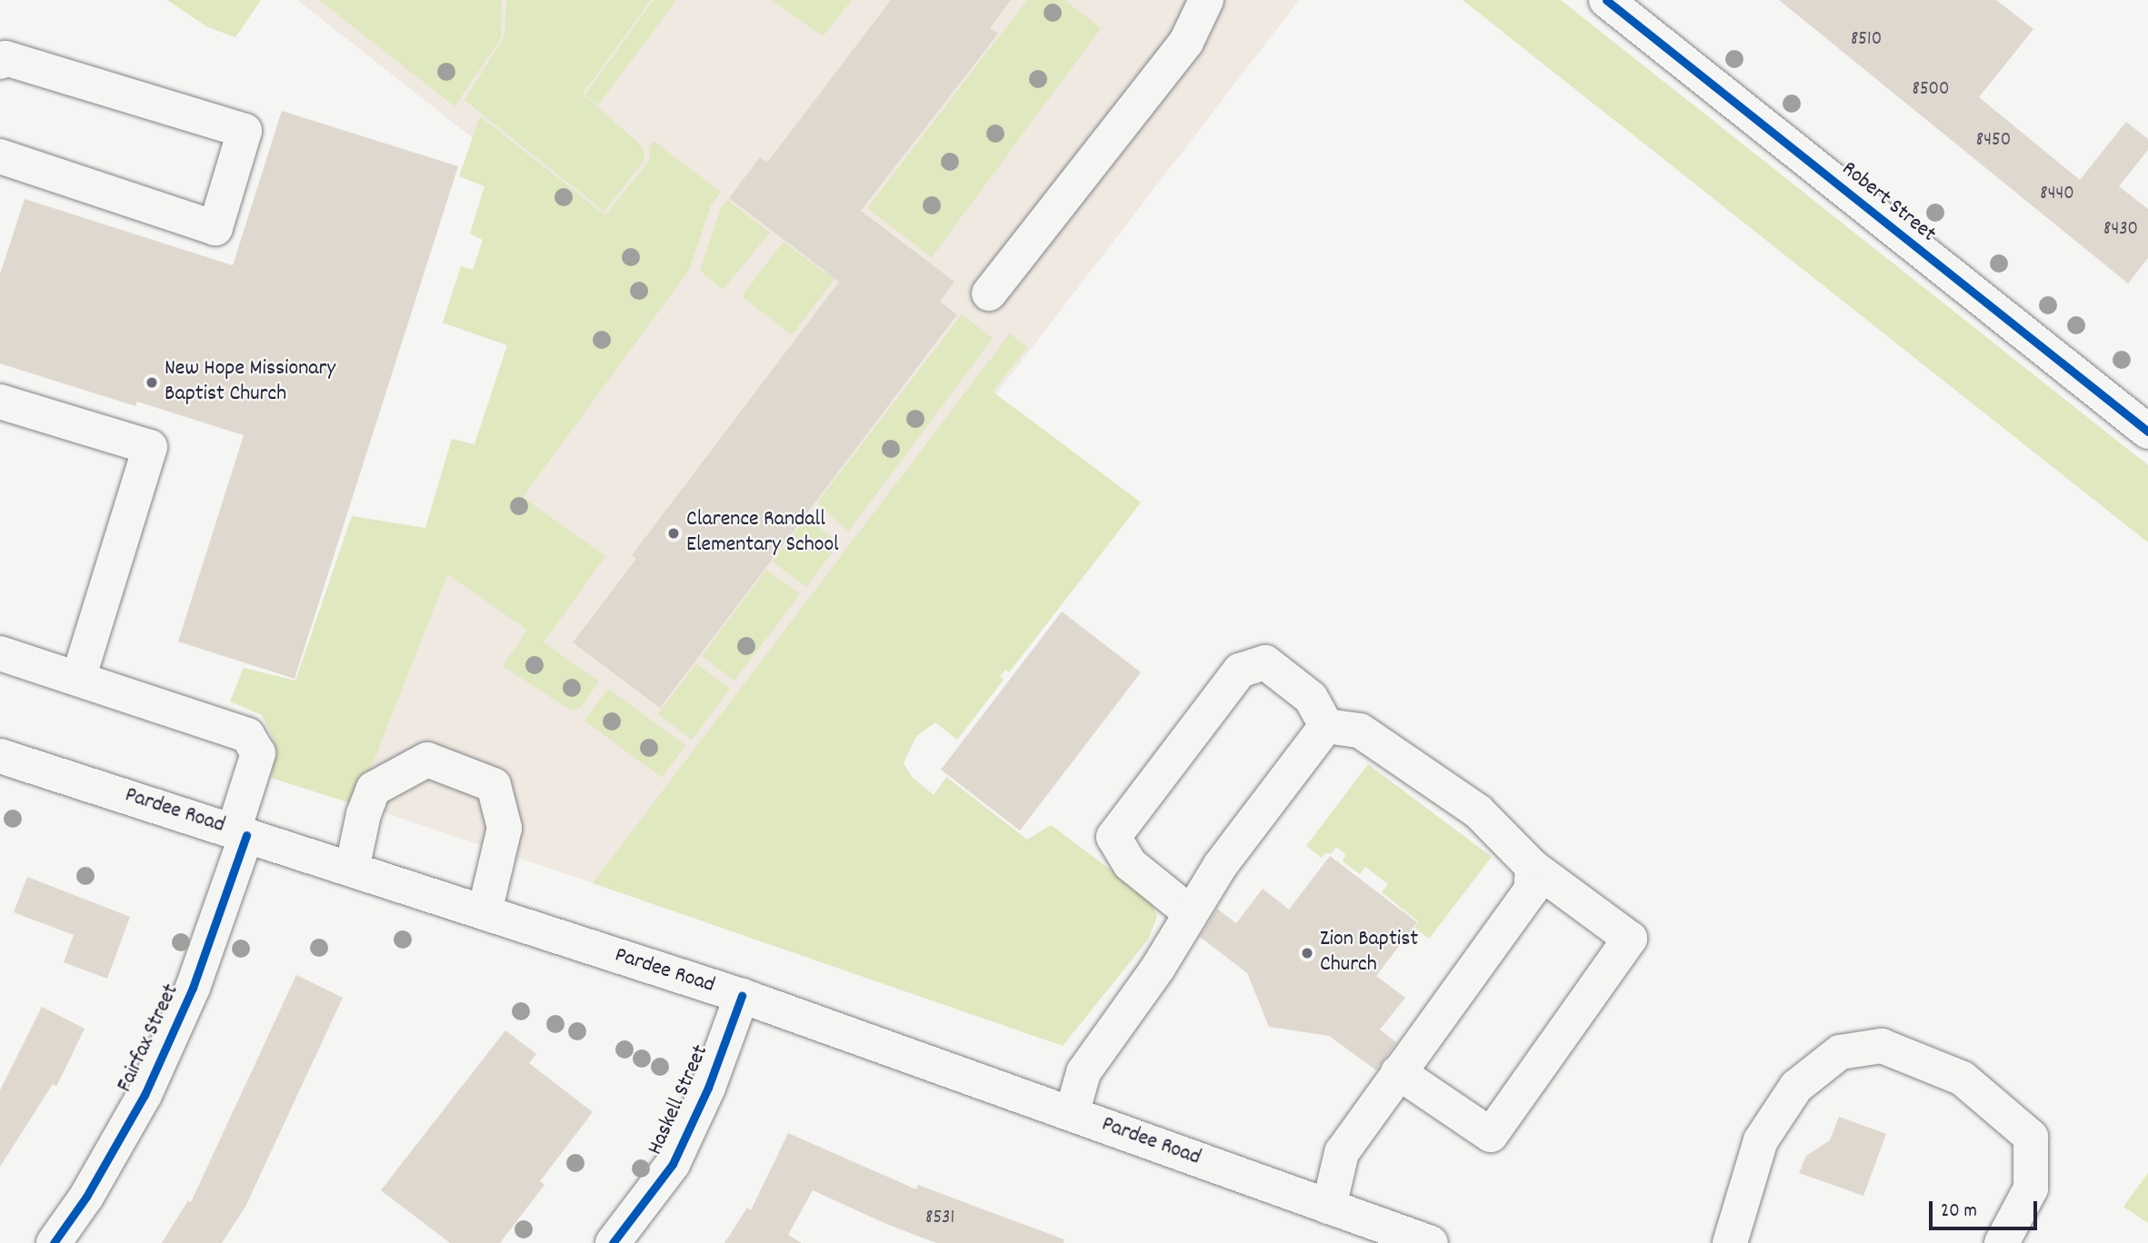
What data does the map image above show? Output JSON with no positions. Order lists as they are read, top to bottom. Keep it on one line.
{"streets":{"main road":["Robert Street","Pardee Road","Fairfax Street","Haskell Street"]},"crossings":[["Pardee Road","Fairfax Street"],["Pardee Road","Haskell Street"]],"places":["New Hope Missionary Baptist Church","Clarence Randall Elementary School","Zion Baptist Church"],"house_numbers":["8510","8500","8450","8440","8430","8531"],"scale_bar":"20 m"}
